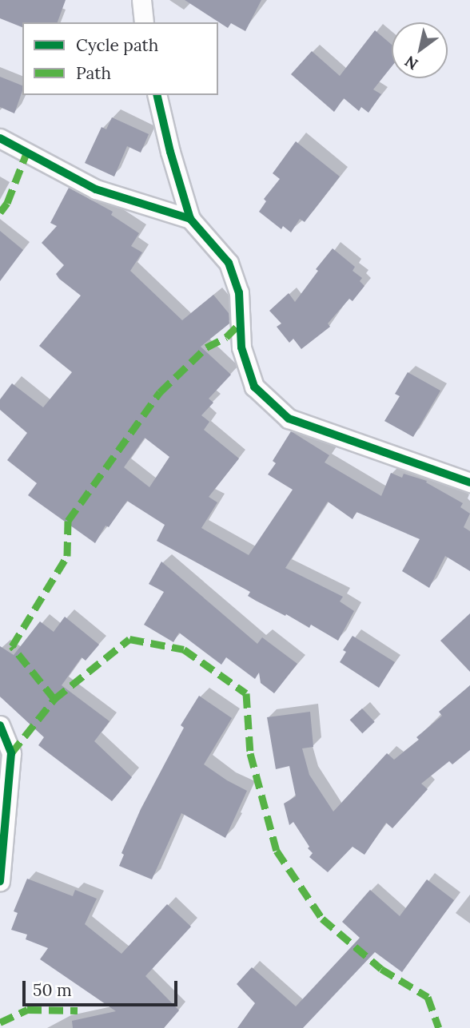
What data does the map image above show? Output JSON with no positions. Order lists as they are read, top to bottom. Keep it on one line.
{"legend":["Cycle path","Path"],"scale_bar":"50 m","north":"bottom left"}
